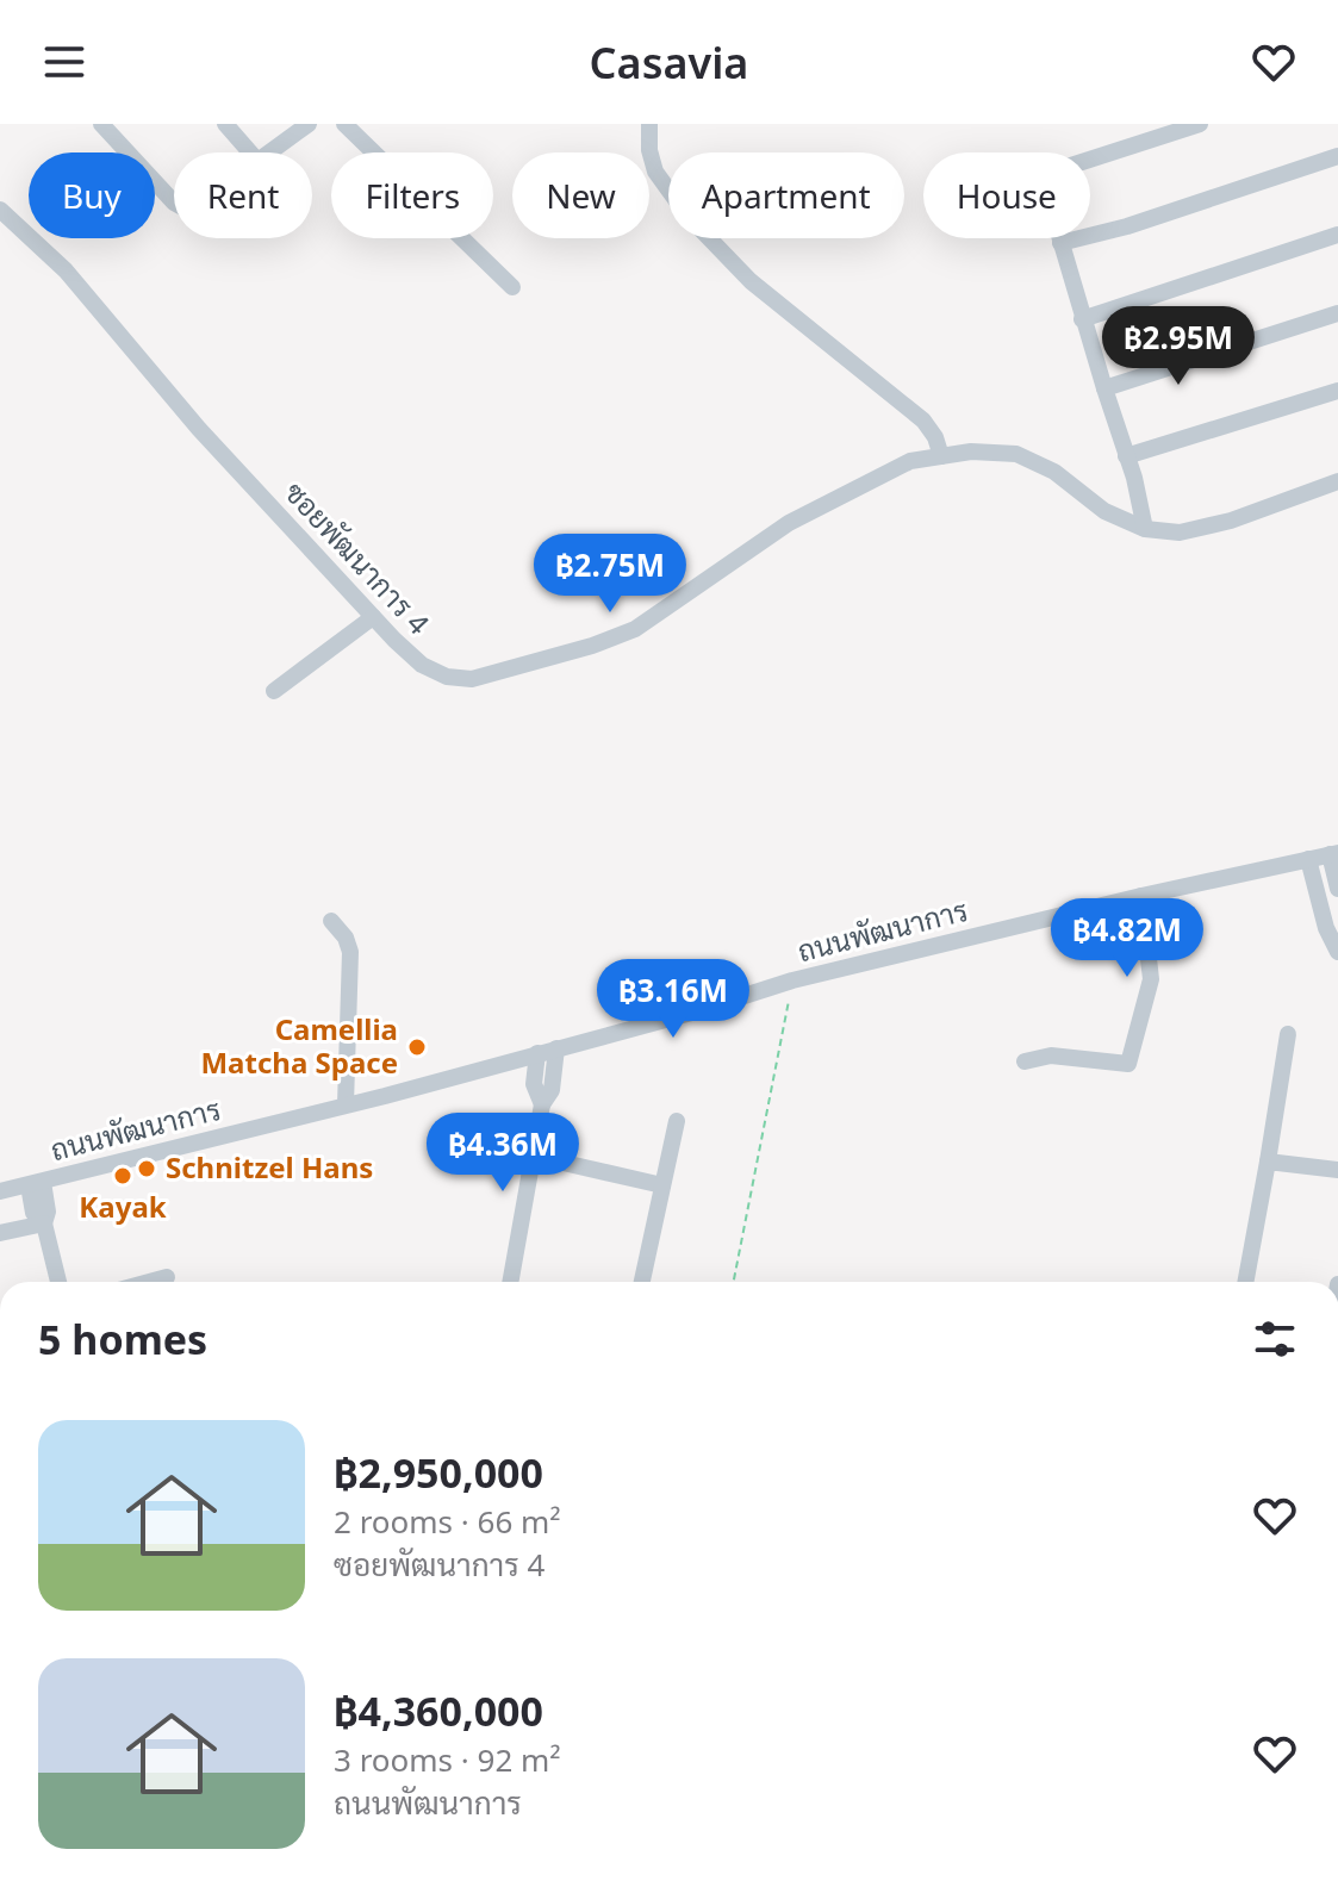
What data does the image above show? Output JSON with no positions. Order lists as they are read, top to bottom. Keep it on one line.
{"streets":{"street":["ซอยพัฒนาการ 4","ถนนพัฒนาการ"]},"places":["Camellia Matcha Space","Schnitzel Hans","Kayak"],"page":{"header":"Casavia","chip":["Buy","Rent","Filters","New","Apartment","House"],"price":["฿2.95M","฿2.75M","฿4.82M","฿3.16M","฿4.36M"],"heading":"5 homes","list":[{"name":"฿2,950,000","note":"2 rooms · 66 m² · ซอยพัฒนาการ 4"},{"name":"฿4,360,000","note":"3 rooms · 92 m² · ถนนพัฒนาการ"}]}}
